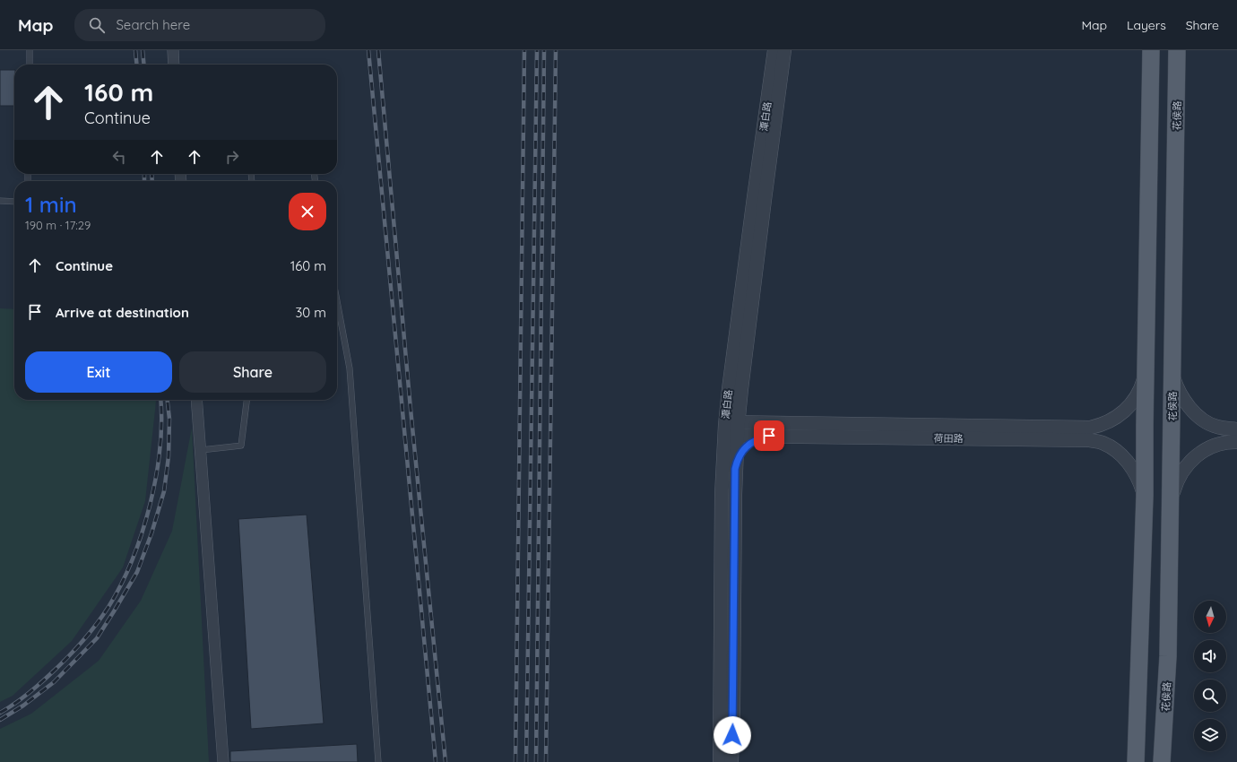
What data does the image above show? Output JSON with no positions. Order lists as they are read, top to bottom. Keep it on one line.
{"streets":{"main road":["花侯路"],"street":["潭白路","荷田路"]},"crossings":[["潭白路","荷田路"]],"north":"bottom","page":{"header":"Map","search":"Search here","nav":["Map","Layers","Share"],"turn":["160 m","Continue"],"heading":["1 min","190 m · 17:29"],"list":[{"name":"Continue","value":"160 m"},{"name":"Arrive at destination","value":"30 m"}],"buttons":["Exit","Share"]}}
